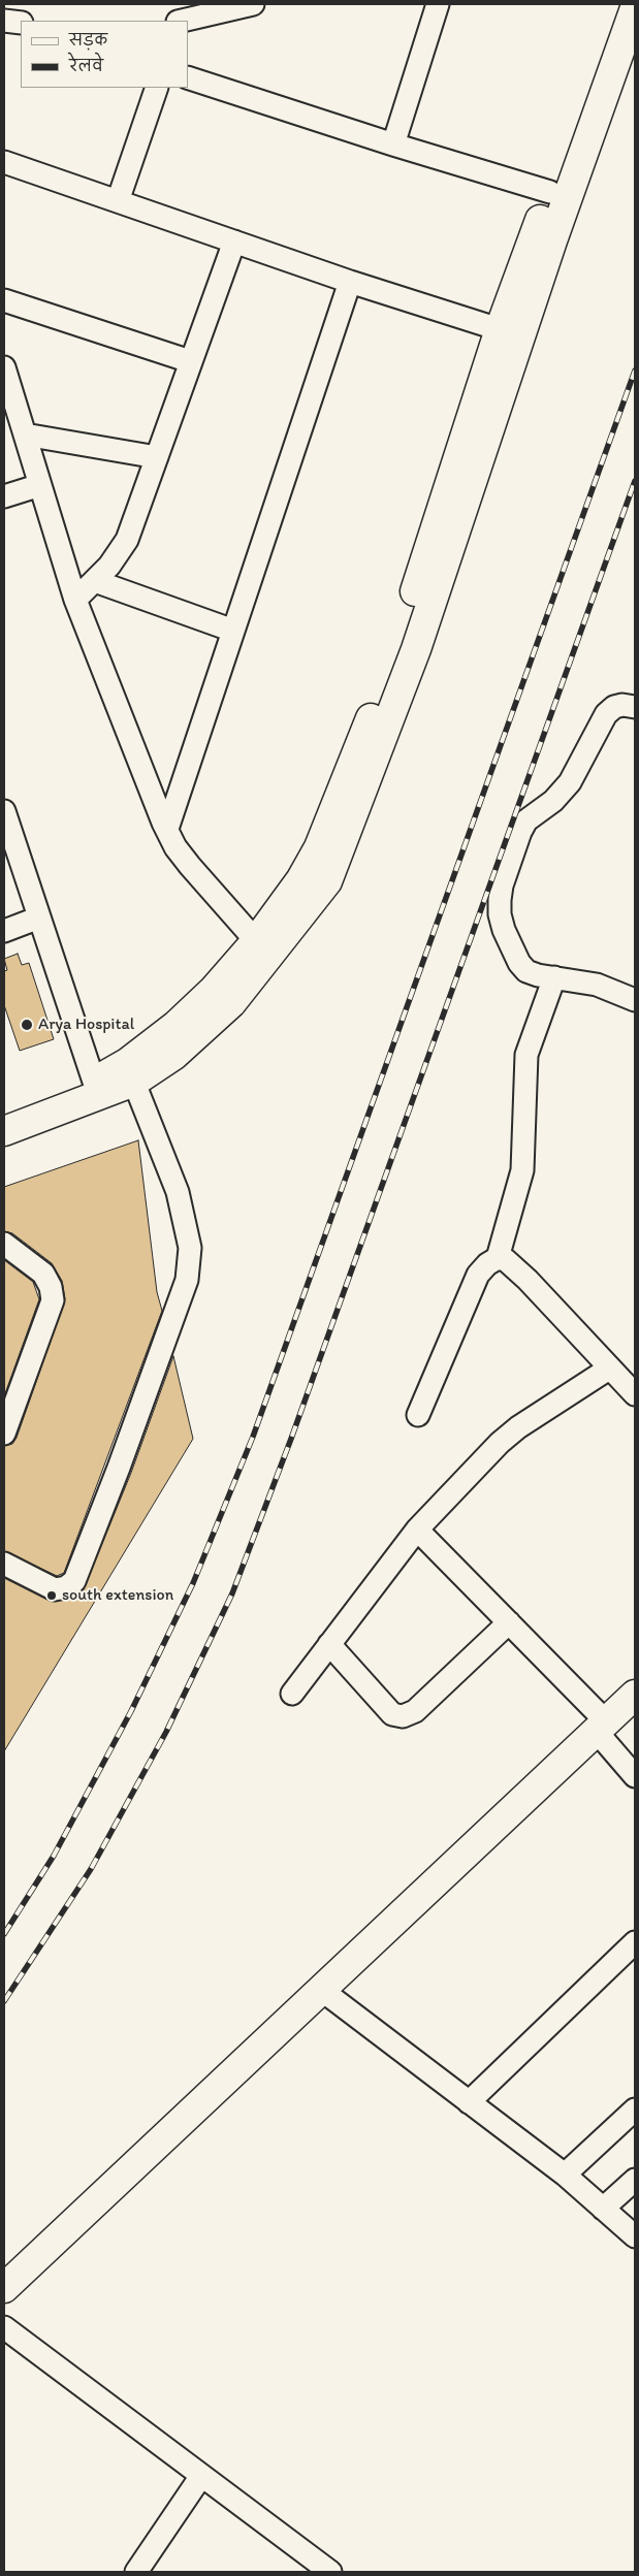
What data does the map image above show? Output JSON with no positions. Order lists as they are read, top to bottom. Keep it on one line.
{"places":["Arya Hospital","south extension"],"legend":["सड़क","रेलवे"]}
